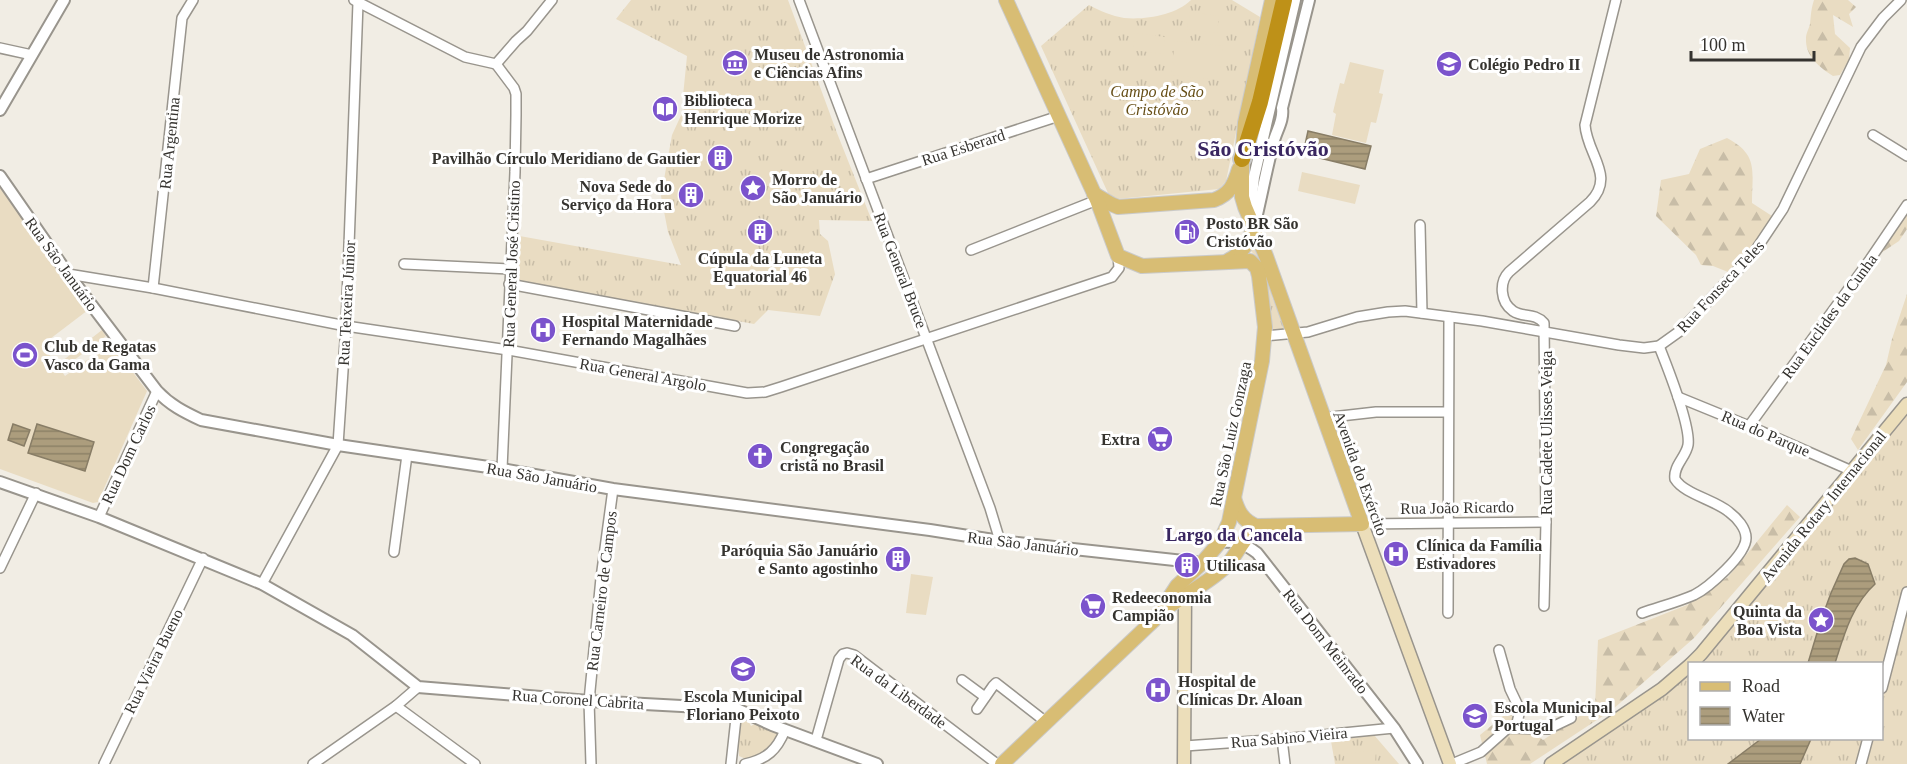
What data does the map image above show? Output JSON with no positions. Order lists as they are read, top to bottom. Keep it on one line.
{"streets":{"main road":["Rua São Luiz Gonzaga","Avenida do Exército","Avenida Rotary Internacional","Rua João Ricardo"],"street":["Rua Argentina","Rua Esberard","Rua São Januário","Rua General José Cristino","Rua General Bruce","Rua Fonseca Teles","Rua Teixeira Júnior","Rua Euclides da Cunha","Rua General Argolo","Rua Cadete Ulisses Veiga","Rua do Parque","Rua Dom Carlos","Rua Carneiro de Campos","Rua Dom Meinrado","Rua Vieira Bueno","Rua da Liberdade","Rua Coronel Cabrita","Rua Sabino Vieira"]},"crossings":[["Rua Argentina","Rua General Argolo"],["Rua Esberard","Rua General Bruce"],["Rua São Januário","Rua General José Cristino"],["Rua São Januário","Rua General Bruce"],["Rua São Januário","Rua Teixeira Júnior"],["Rua São Januário","Rua General Argolo"],["Rua São Januário","Rua São Luiz Gonzaga"],["Rua São Januário","Rua Dom Carlos"],["Rua São Januário","Rua Carneiro de Campos"],["Rua General José Cristino","Rua General Argolo"],["Rua General Bruce","Rua General Argolo"],["Rua Teixeira Júnior","Rua General Argolo"],["Rua Euclides da Cunha","Rua do Parque"],["Rua Cadete Ulisses Veiga","Rua João Ricardo"],["Rua do Parque","Avenida Rotary Internacional"],["Avenida do Exército","Rua João Ricardo"],["Rua Carneiro de Campos","Rua Coronel Cabrita"],["Rua Dom Meinrado","Rua Sabino Vieira"]],"districts":["São Cristóvão","Largo da Cancela"],"parks":["Campo de São Cristóvão"],"places":{"museum":["Museu de Astronomia e Ciências Afins"],"school or university":["Colégio Pedro II","Escola Municipal Floriano Peixoto","Escola Municipal Portugal"],"library":["Biblioteca Henrique Morize"],"building":["Pavilhão Círculo Meridiano de Gautier","Nova Sede do Serviço da Hora","Cúpula da Luneta Equatorial 46","Paróquia São Januário e Santo agostinho","Utilicasa"],"place":["Morro de São Januário","Quinta da Boa Vista"],"fuel station":["Posto BR São Cristóvão"],"hospital":["Hospital Maternidade Fernando Magalhães","Clínica da Família Estivadores","Hospital de Clínicas Dr. Aloan"],"sports":["Club de Regatas Vasco da Gama"],"supermarket":["Extra","Redeeconomia Campião"],"church":["Congregação cristã no Brasil"]},"legend":["Road","Water"],"scale_bar":"100 m"}
